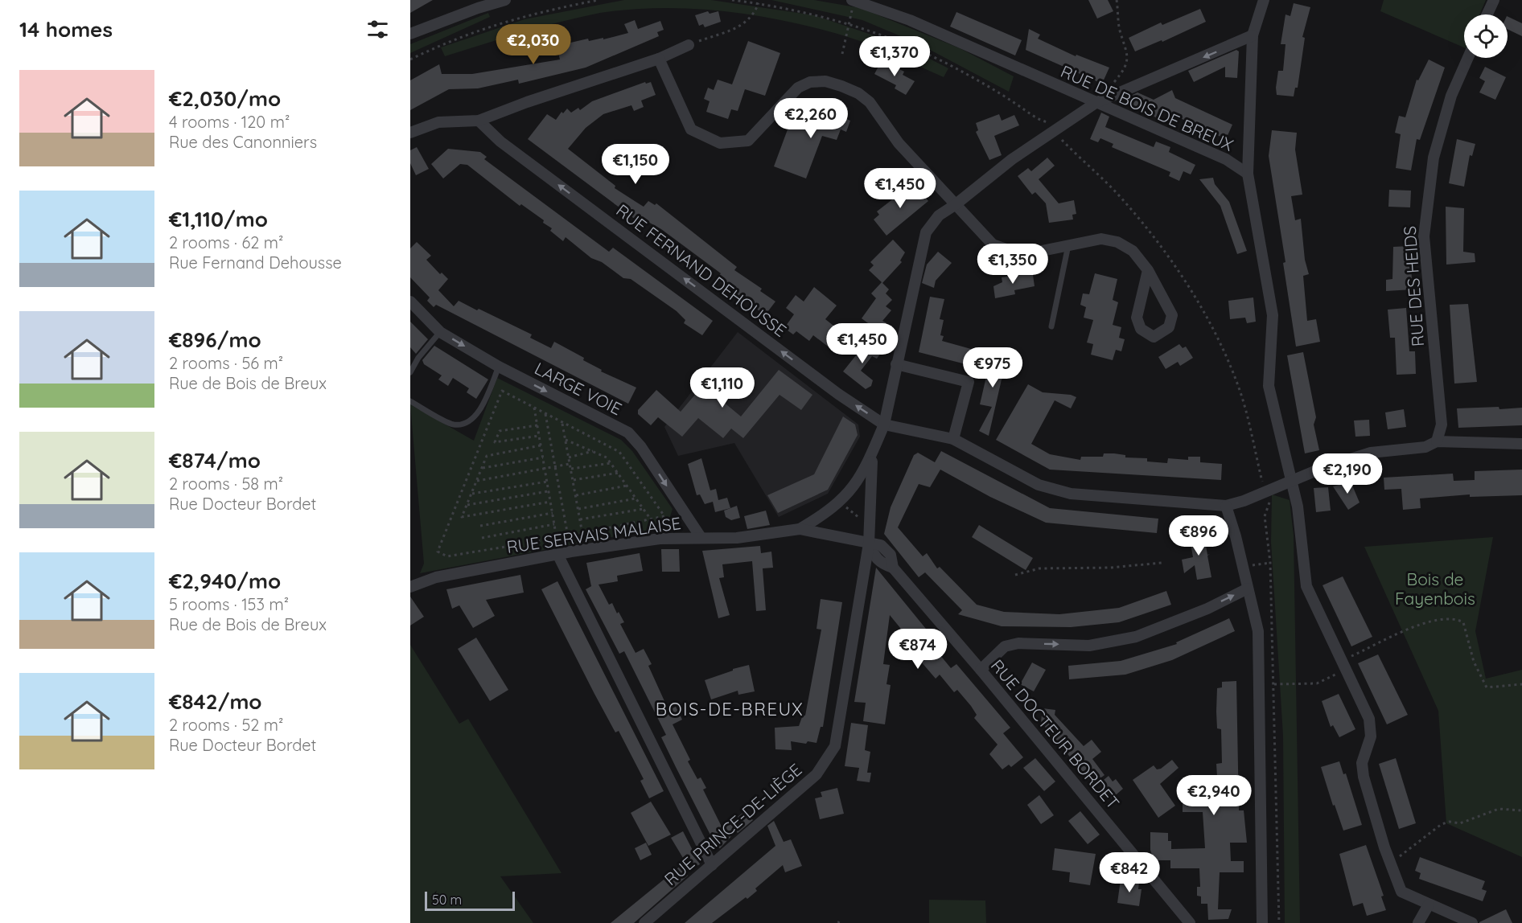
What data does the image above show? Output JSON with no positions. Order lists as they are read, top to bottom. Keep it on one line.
{"streets":{"street":["RUE DE BOIS DE BREUX","RUE FERNAND DEHOUSSE","RUE DES HEIDS","LARGE VOIE","RUE SERVAIS MALAISE","RUE DOCTEUR BORDET","RUE PRINCE-DE-LIÈGE"]},"crossings":[["LARGE VOIE","RUE SERVAIS MALAISE"],["RUE SERVAIS MALAISE","RUE DOCTEUR BORDET"],["RUE SERVAIS MALAISE","RUE PRINCE-DE-LIÈGE"],["RUE DOCTEUR BORDET","RUE PRINCE-DE-LIÈGE"]],"one_way":["RUE FERNAND DEHOUSSE","LARGE VOIE"],"districts":["BOIS-DE-BREUX"],"parks":["Bois de Fayenbois"],"scale_bar":"50 m","page":{"heading":"14 homes","price":["€2,030","€1,370","€2,260","€1,150","€1,450","€1,350","€1,450","€975","€1,110","€2,190","€896","€874","€2,940","€842"],"list":[{"name":"€2,030/mo","note":"4 rooms · 120 m² · Rue des Canonniers"},{"name":"€1,110/mo","note":"2 rooms · 62 m² · Rue Fernand Dehousse"},{"name":"€896/mo","note":"2 rooms · 56 m² · Rue de Bois de Breux"},{"name":"€874/mo","note":"2 rooms · 58 m² · Rue Docteur Bordet"},{"name":"€2,940/mo","note":"5 rooms · 153 m² · Rue de Bois de Breux"},{"name":"€842/mo","note":"2 rooms · 52 m² · Rue Docteur Bordet"}],"scale":"50 m"}}
